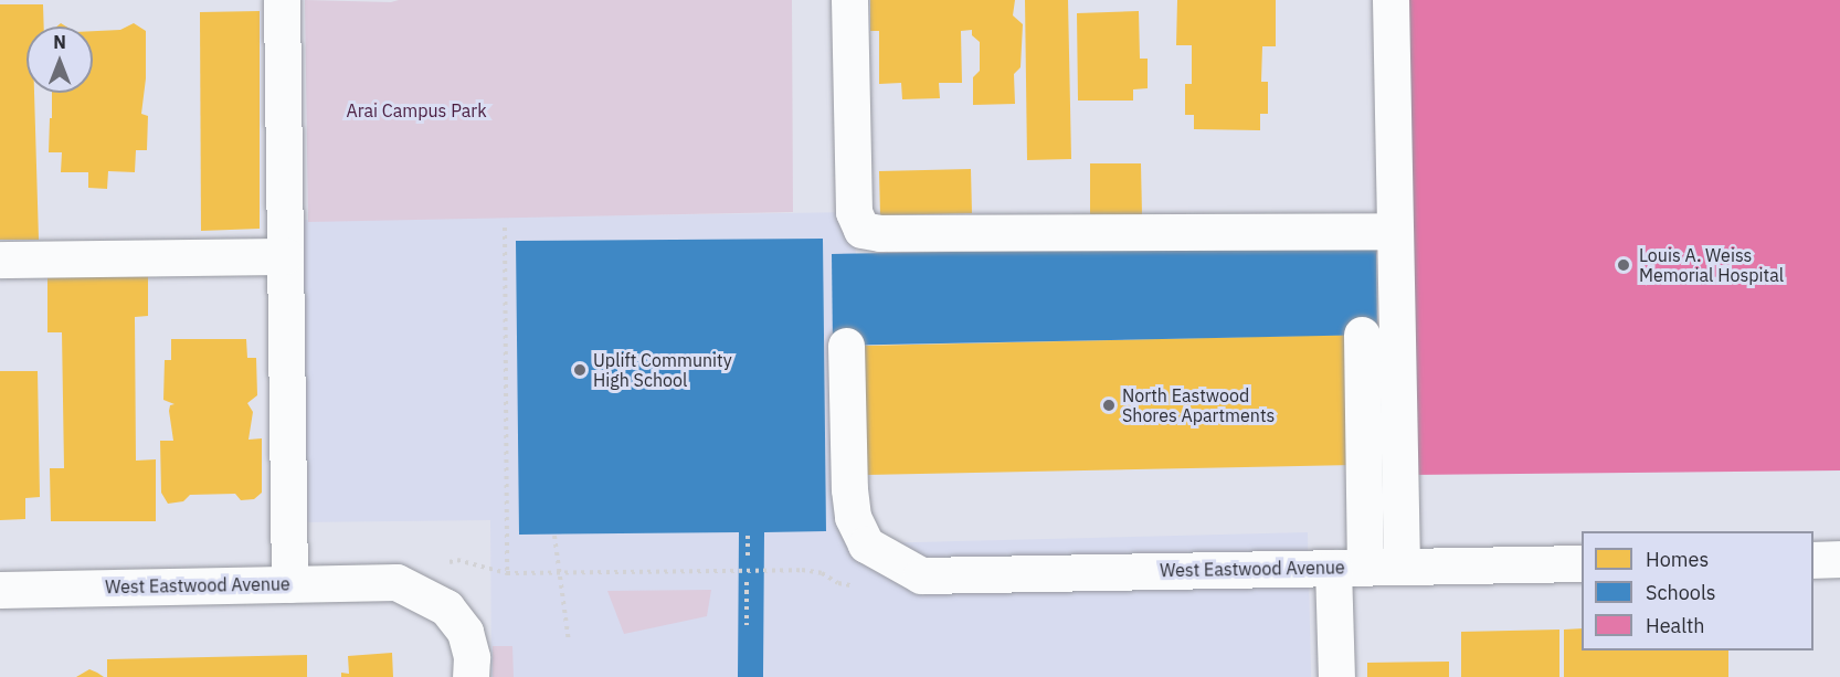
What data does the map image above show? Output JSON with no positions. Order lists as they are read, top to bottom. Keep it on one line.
{"streets":{"street":["West Eastwood Avenue"]},"parks":["Arai Campus Park"],"places":["Louis A. Weiss Memorial Hospital","Uplift Community High School","North Eastwood Shores Apartments"],"legend":["Homes","Schools","Health"],"north":"top"}
